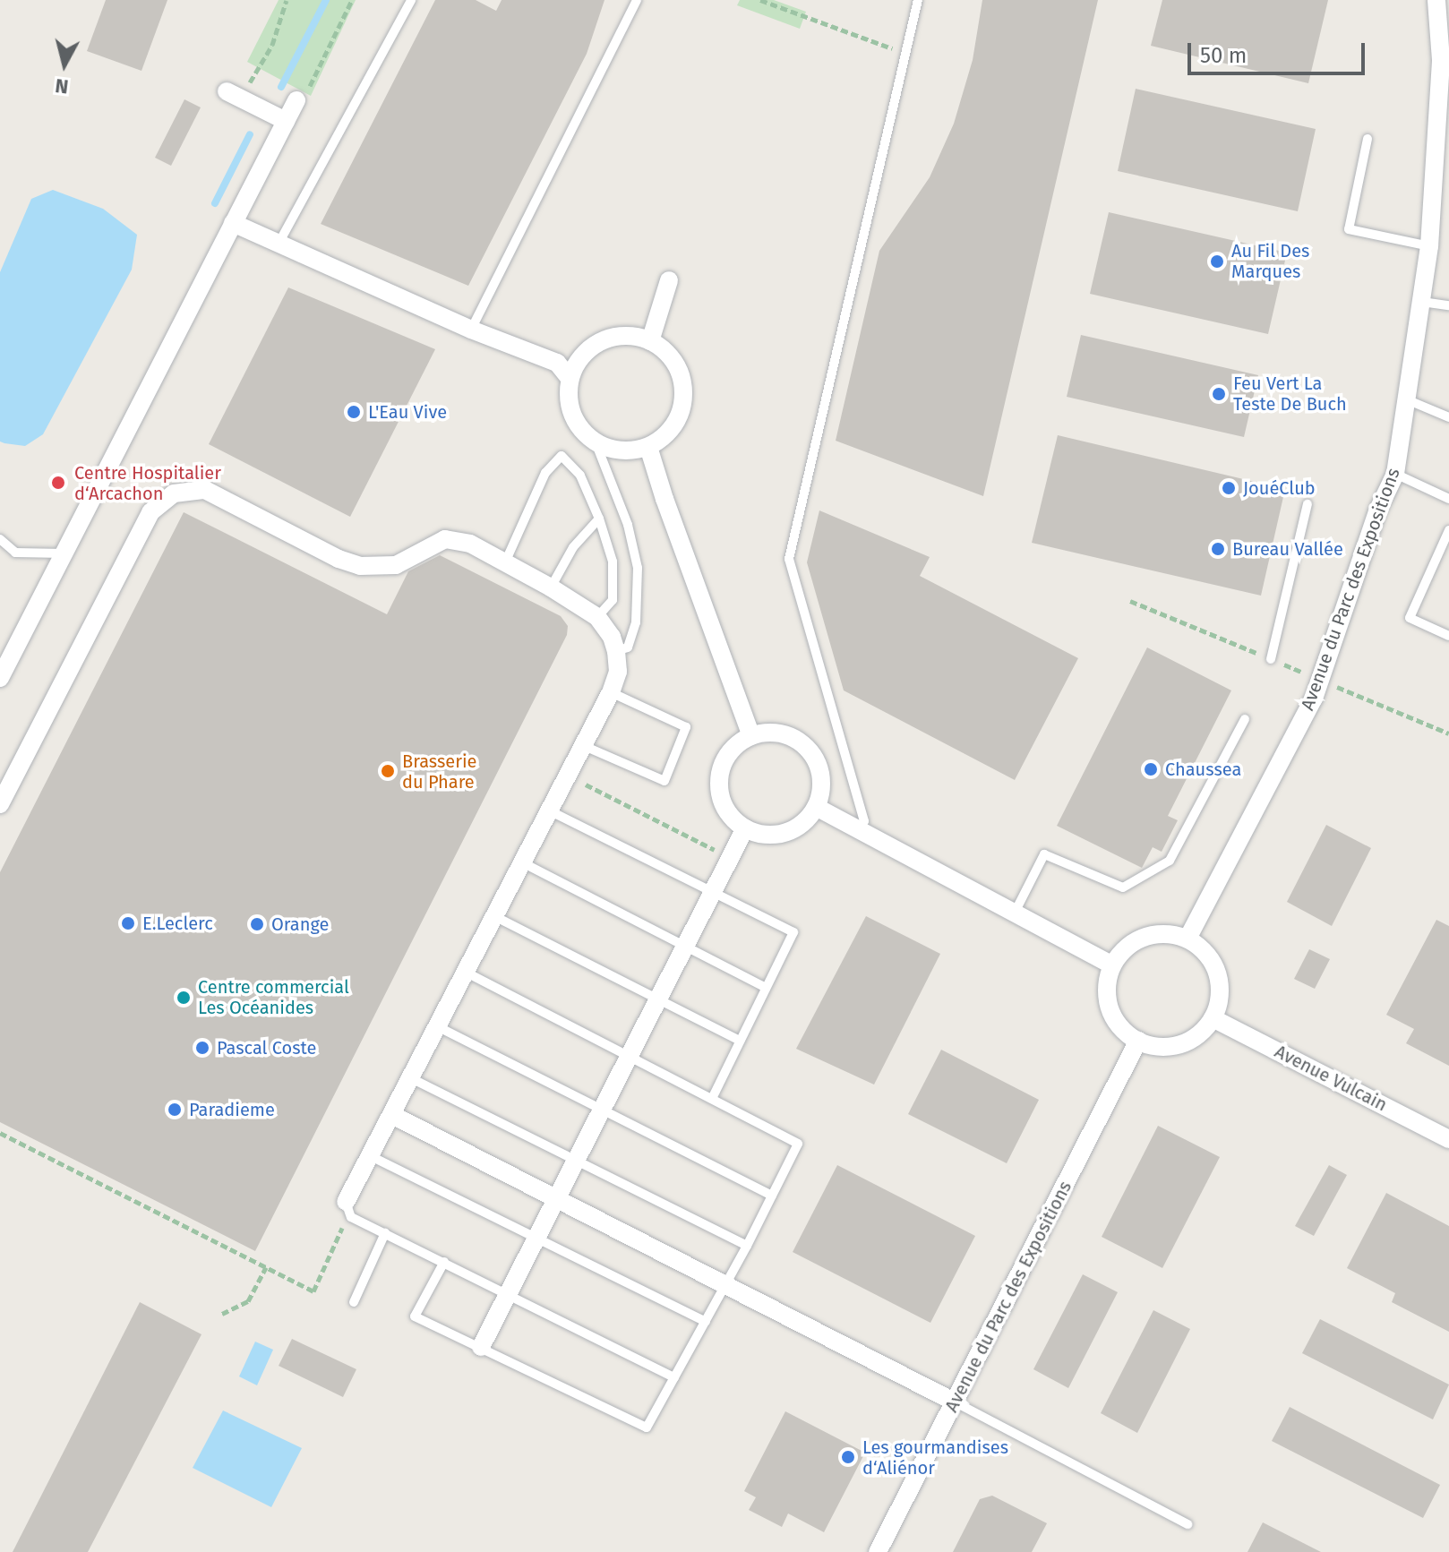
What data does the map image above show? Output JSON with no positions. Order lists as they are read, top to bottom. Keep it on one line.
{"streets":{"street":["Avenue du Parc des Expositions","Avenue Vulcain"]},"crossings":[["Avenue du Parc des Expositions","Avenue Vulcain"]],"places":["Au Fil Des Marques","Feu Vert La Teste De Buch","L'Eau Vive","Centre Hospitalier d‘Arcachon","JouéClub","Bureau Vallée","Chaussea","Brasserie du Phare","E.Leclerc","Orange","Centre commercial Les Océanides","Pascal Coste","Paradieme","Les gourmandises d‘Aliénor"],"scale_bar":"50 m","north":"bottom"}
